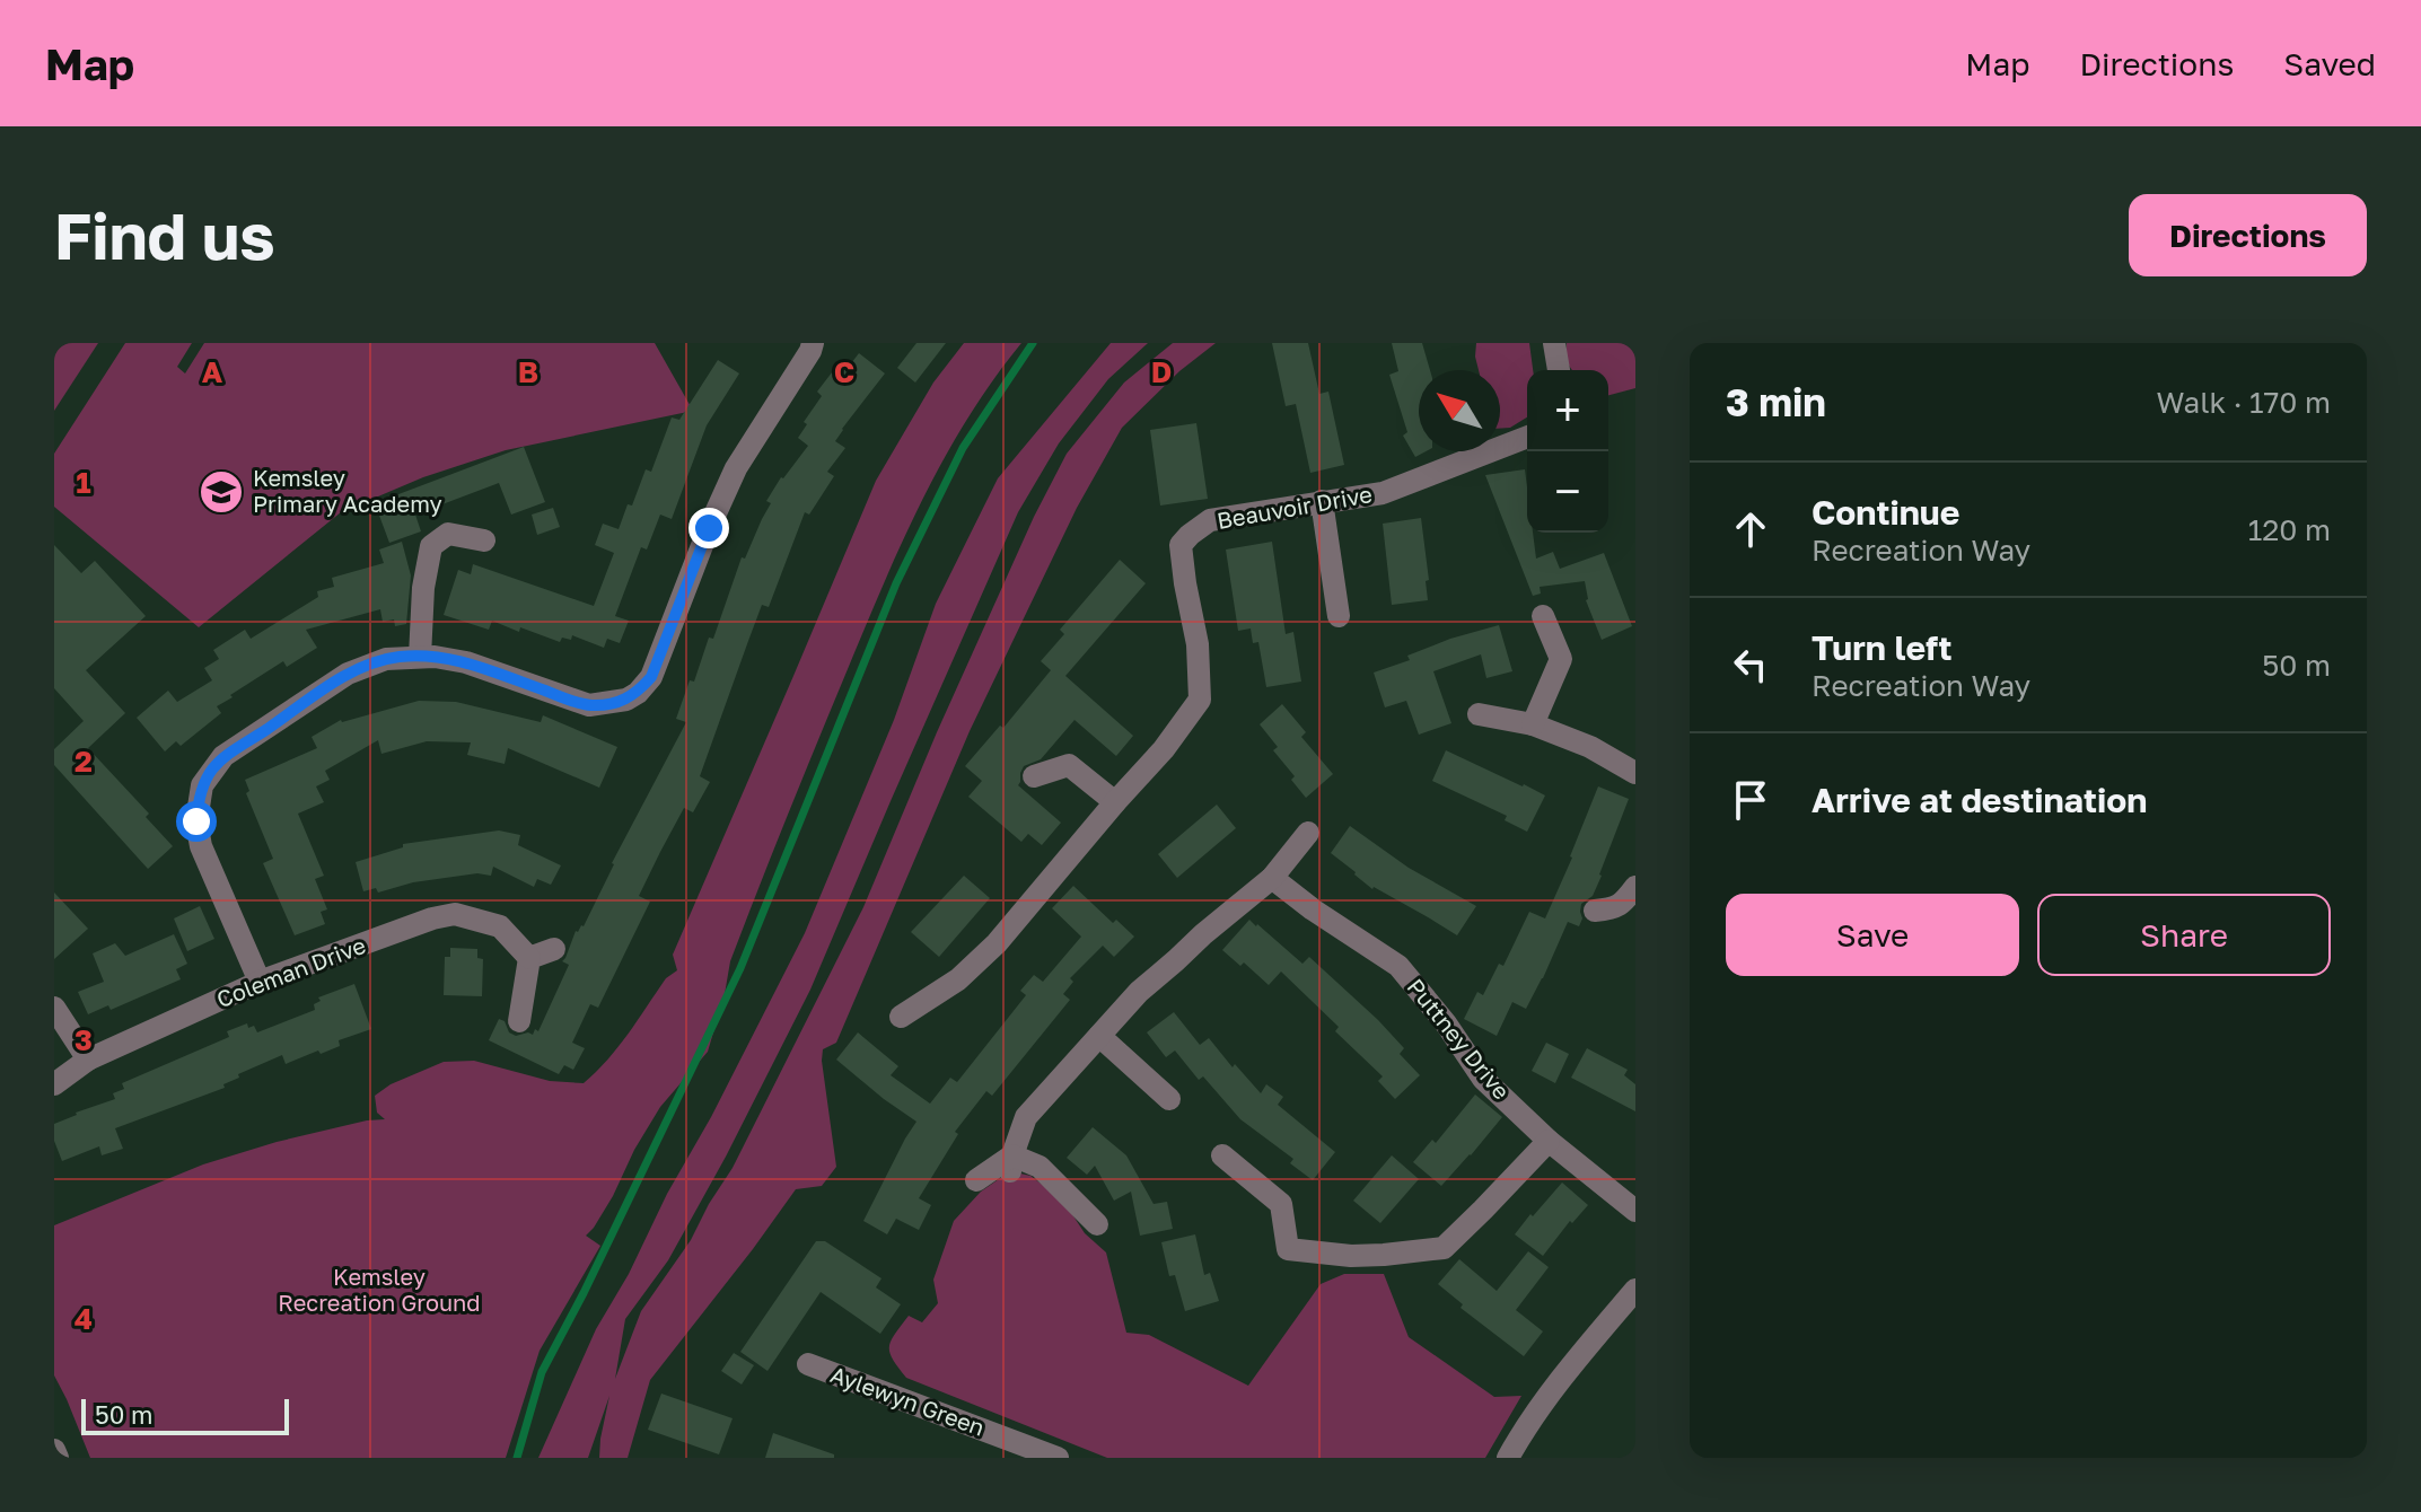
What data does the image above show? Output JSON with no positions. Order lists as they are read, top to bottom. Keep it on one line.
{"streets":{"street":["Beauvoir Drive","Coleman Drive","Puttney Drive","Aylewyn Green"]},"parks":["Kemsley Recreation Ground"],"places":{"school or university":["Kemsley Primary Academy"]},"scale_bar":"50 m","north":"top left","page":{"header":"Map","nav":["Map","Directions","Saved"],"buttons":["Directions",["Save","Share"]],"title":"Find us","heading":["3 min","Walk · 170 m"],"map_buttons":["+","−"],"list":[["Continue","Recreation Way","120 m"],["Turn left","Recreation Way","50 m"],"Arrive at destination"],"scale":"50 m"},"grid":{"columns":["A","B","C","D"],"rows":["1","2","3","4"]}}
